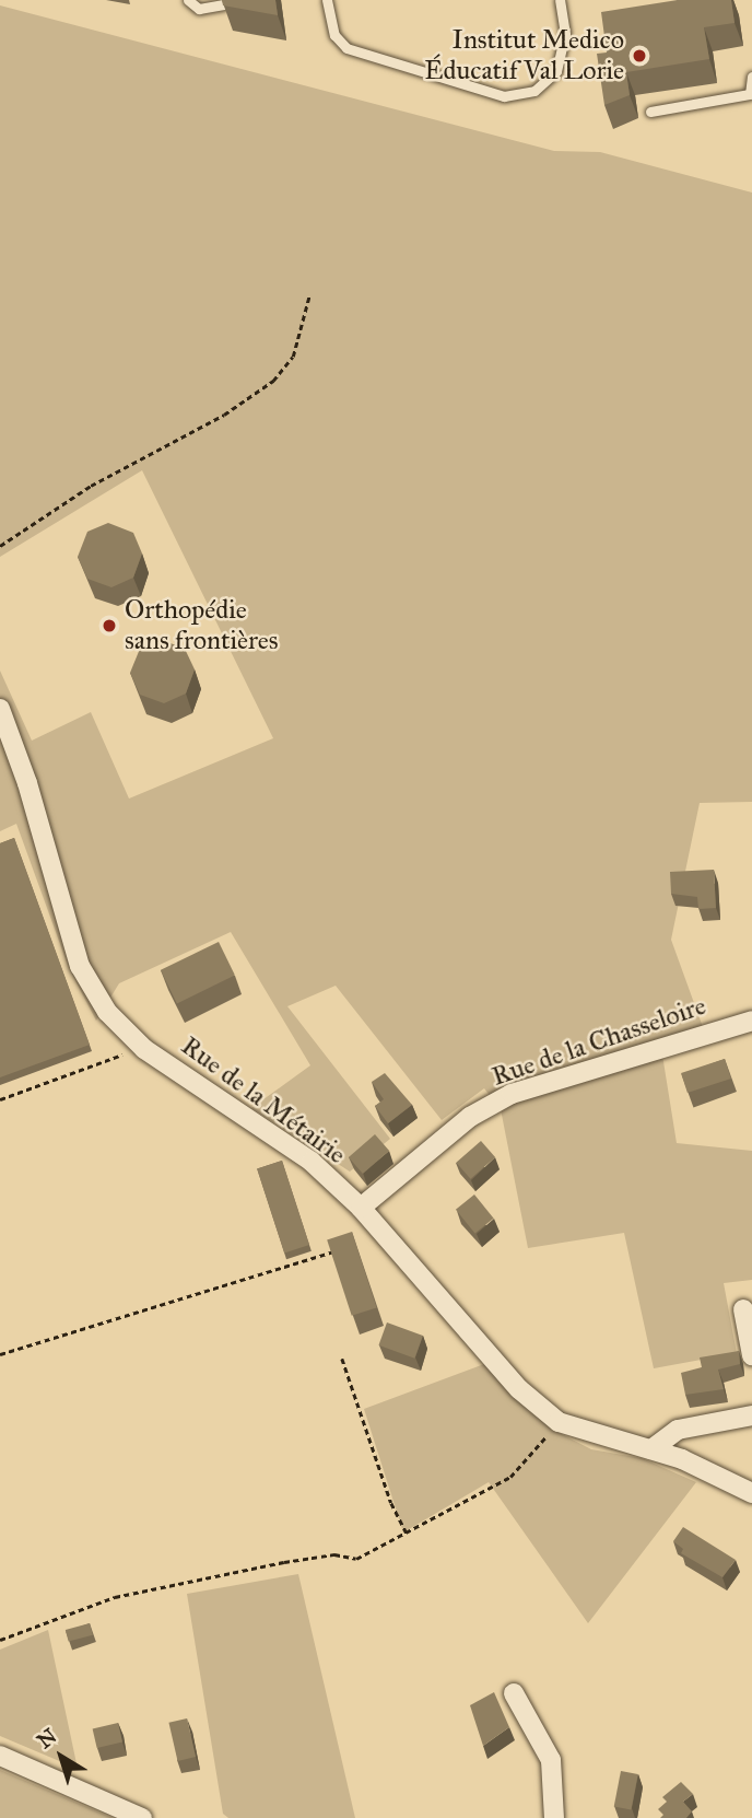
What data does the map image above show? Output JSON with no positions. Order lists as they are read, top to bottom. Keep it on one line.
{"streets":{"street":["Rue de la Chasseloire","Rue de la Métairie"]},"crossings":[["Rue de la Chasseloire","Rue de la Métairie"]],"places":["Institut Medico Éducatif Val Lorie","Orthopédie sans frontières"],"north":"top left"}
